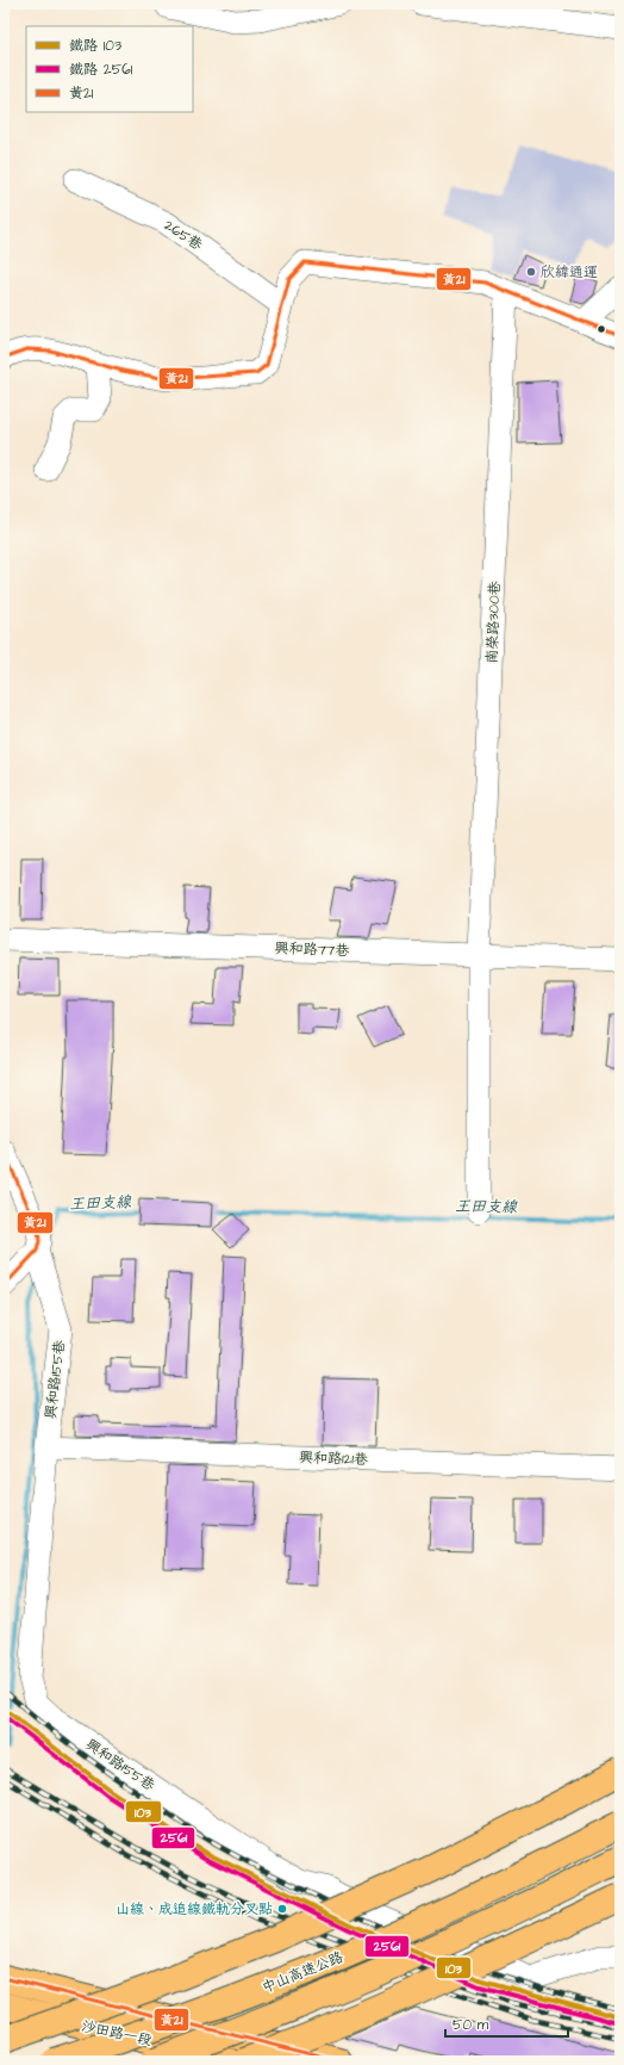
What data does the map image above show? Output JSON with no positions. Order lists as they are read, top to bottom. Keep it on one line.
{"streets":{"main road":["中山高速公路","沙田路一段"],"street":["265巷","南榮路300巷","興和路77巷","興和路155巷","興和路121巷"]},"crossings":[["南榮路300巷","興和路77巷"],["興和路155巷","興和路121巷"]],"water":["王田支線"],"places":["欣緯通運","山線、成追線鐵軌分叉點"],"lines":["transit line 黃21","rail line 103","rail line 2561"],"legend":["鐵路 103","鐵路 2561","黃21"],"scale_bar":"50 m"}
